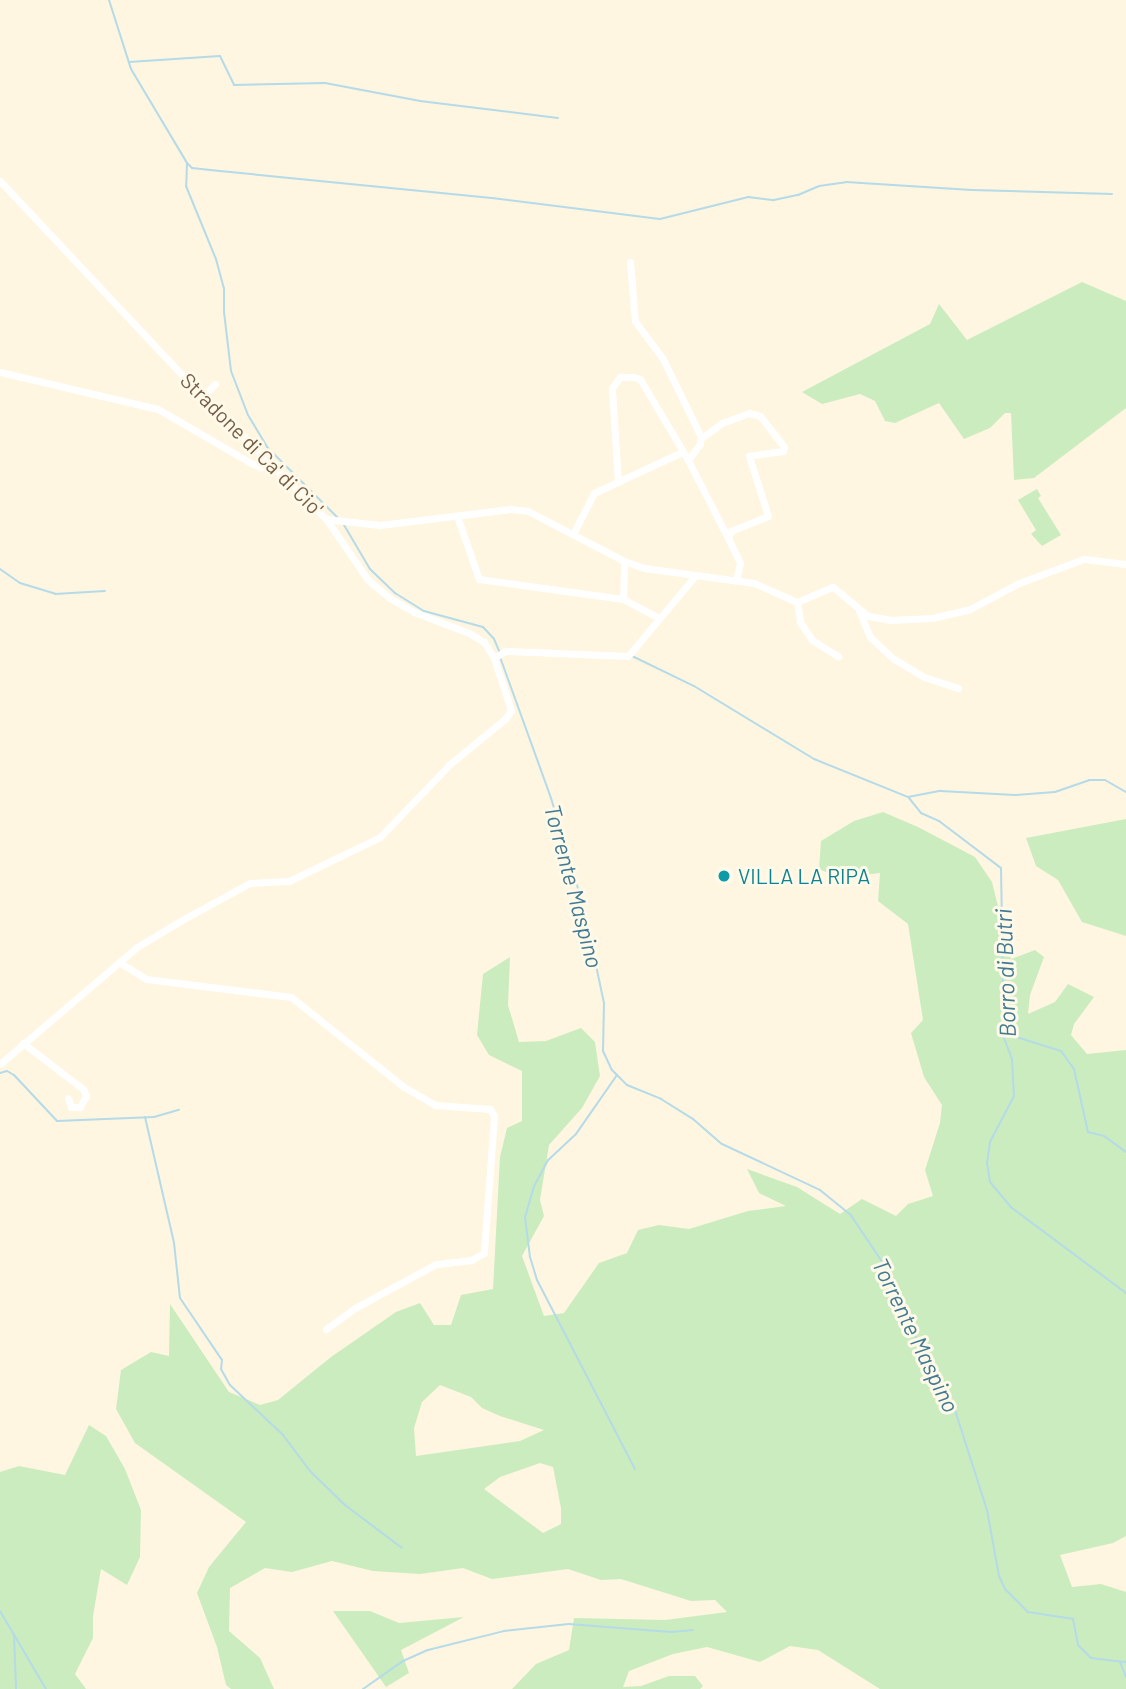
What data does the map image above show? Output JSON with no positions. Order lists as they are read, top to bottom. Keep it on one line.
{"streets":{"street":["Stradone di Ca' di Cio'"]},"water":["Torrente Maspino","Borro di Butri"],"places":["VILLA LA RIPA"]}
